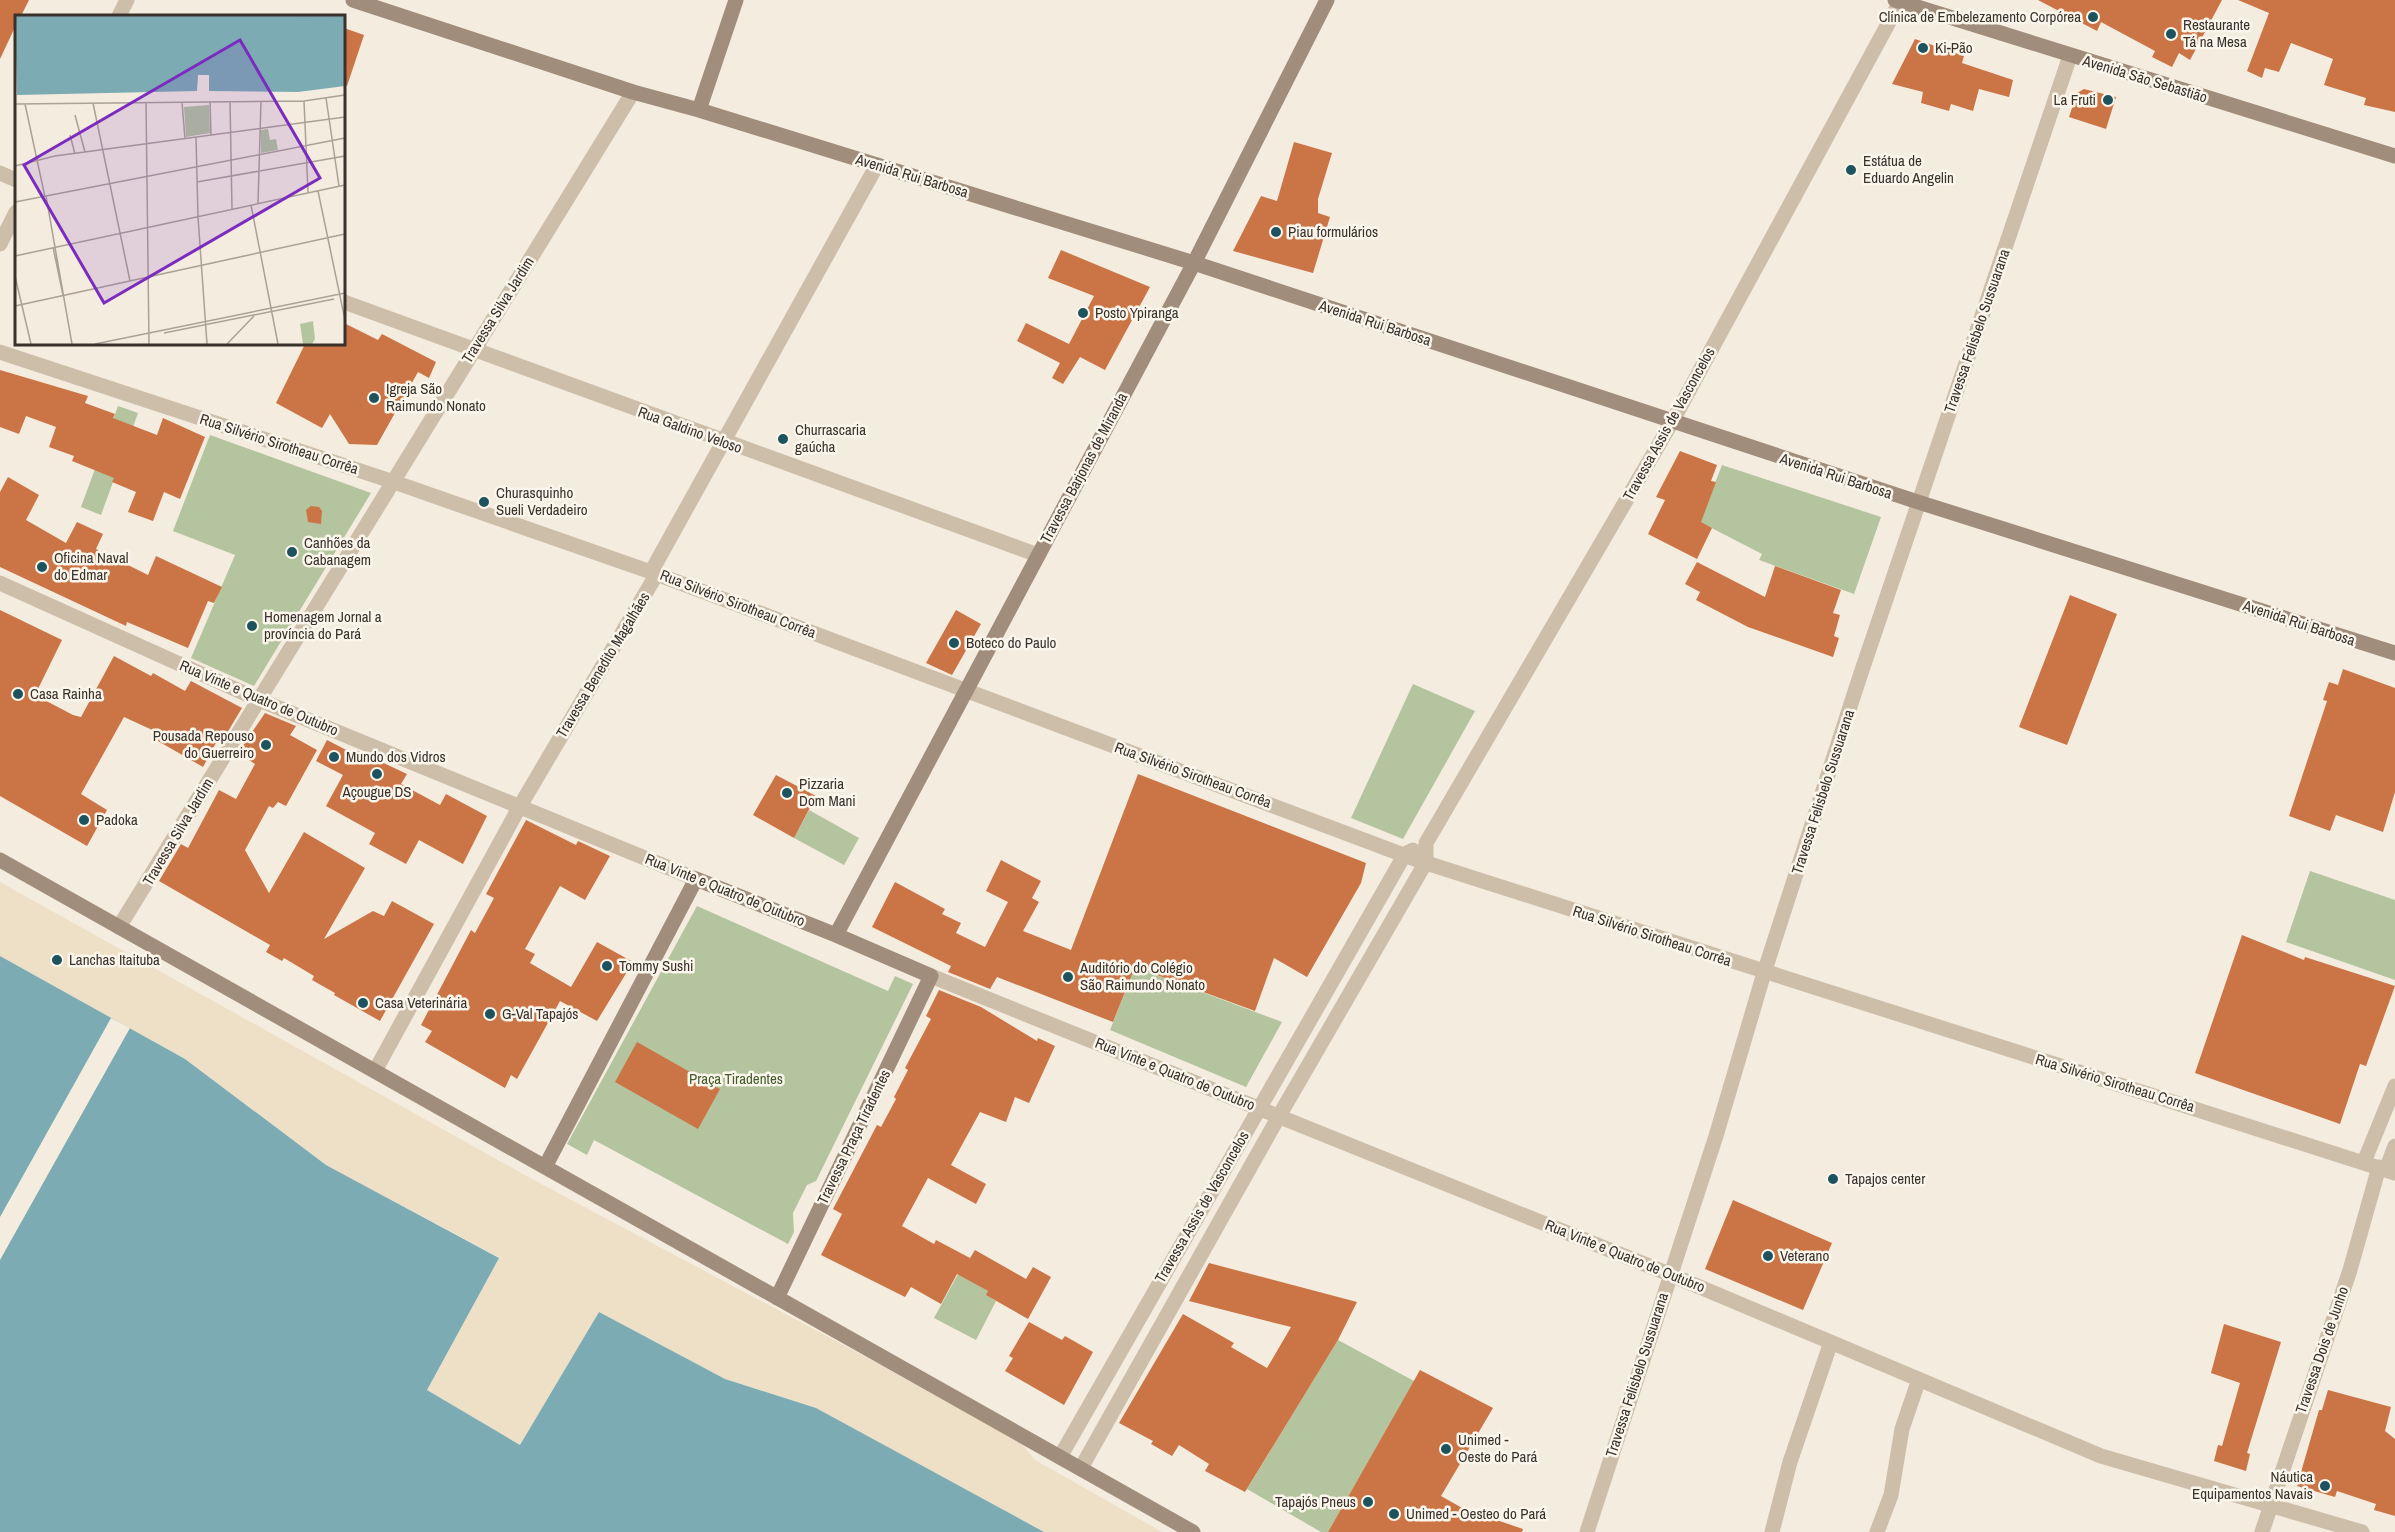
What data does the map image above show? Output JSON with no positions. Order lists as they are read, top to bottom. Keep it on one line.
{"streets":{"street":["Avenida São Sebastião","Avenida Rui Barbosa","Travessa Silva Jardim","Travessa Felisbelo Sussuarana","Travessa Assis de Vasconcelos","Rua Galdino Veloso","Rua Silvério Sirotheau Corrêa","Travessa Barjonas de Miranda","Travessa Benedito Magalhães","Rua Vinte e Quatro de Outubro","Travessa Praça Tiradentes","Travessa Dois de Junho"]},"crossings":[["Avenida São Sebastião","Travessa Felisbelo Sussuarana"],["Avenida São Sebastião","Travessa Assis de Vasconcelos"],["Avenida Rui Barbosa","Travessa Silva Jardim"],["Avenida Rui Barbosa","Travessa Felisbelo Sussuarana"],["Avenida Rui Barbosa","Travessa Assis de Vasconcelos"],["Avenida Rui Barbosa","Travessa Barjonas de Miranda"],["Avenida Rui Barbosa","Travessa Benedito Magalhães"],["Travessa Silva Jardim","Rua Galdino Veloso"],["Travessa Silva Jardim","Rua Silvério Sirotheau Corrêa"],["Travessa Silva Jardim","Rua Vinte e Quatro de Outubro"],["Travessa Felisbelo Sussuarana","Rua Silvério Sirotheau Corrêa"],["Travessa Felisbelo Sussuarana","Rua Vinte e Quatro de Outubro"],["Travessa Assis de Vasconcelos","Rua Silvério Sirotheau Corrêa"],["Travessa Assis de Vasconcelos","Rua Vinte e Quatro de Outubro"],["Rua Galdino Veloso","Travessa Barjonas de Miranda"],["Rua Galdino Veloso","Travessa Benedito Magalhães"],["Rua Silvério Sirotheau Corrêa","Travessa Barjonas de Miranda"],["Rua Silvério Sirotheau Corrêa","Travessa Benedito Magalhães"],["Rua Silvério Sirotheau Corrêa","Travessa Dois de Junho"],["Travessa Barjonas de Miranda","Rua Vinte e Quatro de Outubro"],["Travessa Benedito Magalhães","Rua Vinte e Quatro de Outubro"],["Rua Vinte e Quatro de Outubro","Travessa Praça Tiradentes"],["Rua Vinte e Quatro de Outubro","Travessa Dois de Junho"]],"parks":["Praça Tiradentes"],"places":["Clínica de Embelezamento Corpórea","Restaurante Tá na Mesa","Ki-Pão","La Fruti","Estátua de Eduardo Angelin","Piau formulários","Posto Ypiranga","Igreja São Raimundo Nonato","Churrascaria gaúcha","Churasquinho Sueli Verdadeiro","Canhões da Cabanagem","Oficina Naval do Edmar","Homenagem Jornal a província do Pará","Boteco do Paulo","Casa Rainha","Pousada Repouso do Guerreiro","Mundo dos Vidros","Açougue DS","Pizzaria Dom Mani","Padoka","Lanchas Itaituba","Tommy Sushi","Auditório do Colégio São Raimundo Nonato","Casa Veterinária","G-Val Tapajós","Tapajos center","Veterano","Unimed - Oeste do Pará","Náutica Equipamentos Navais","Tapajós Pneus","Unimed - Oesteo do Pará"]}
